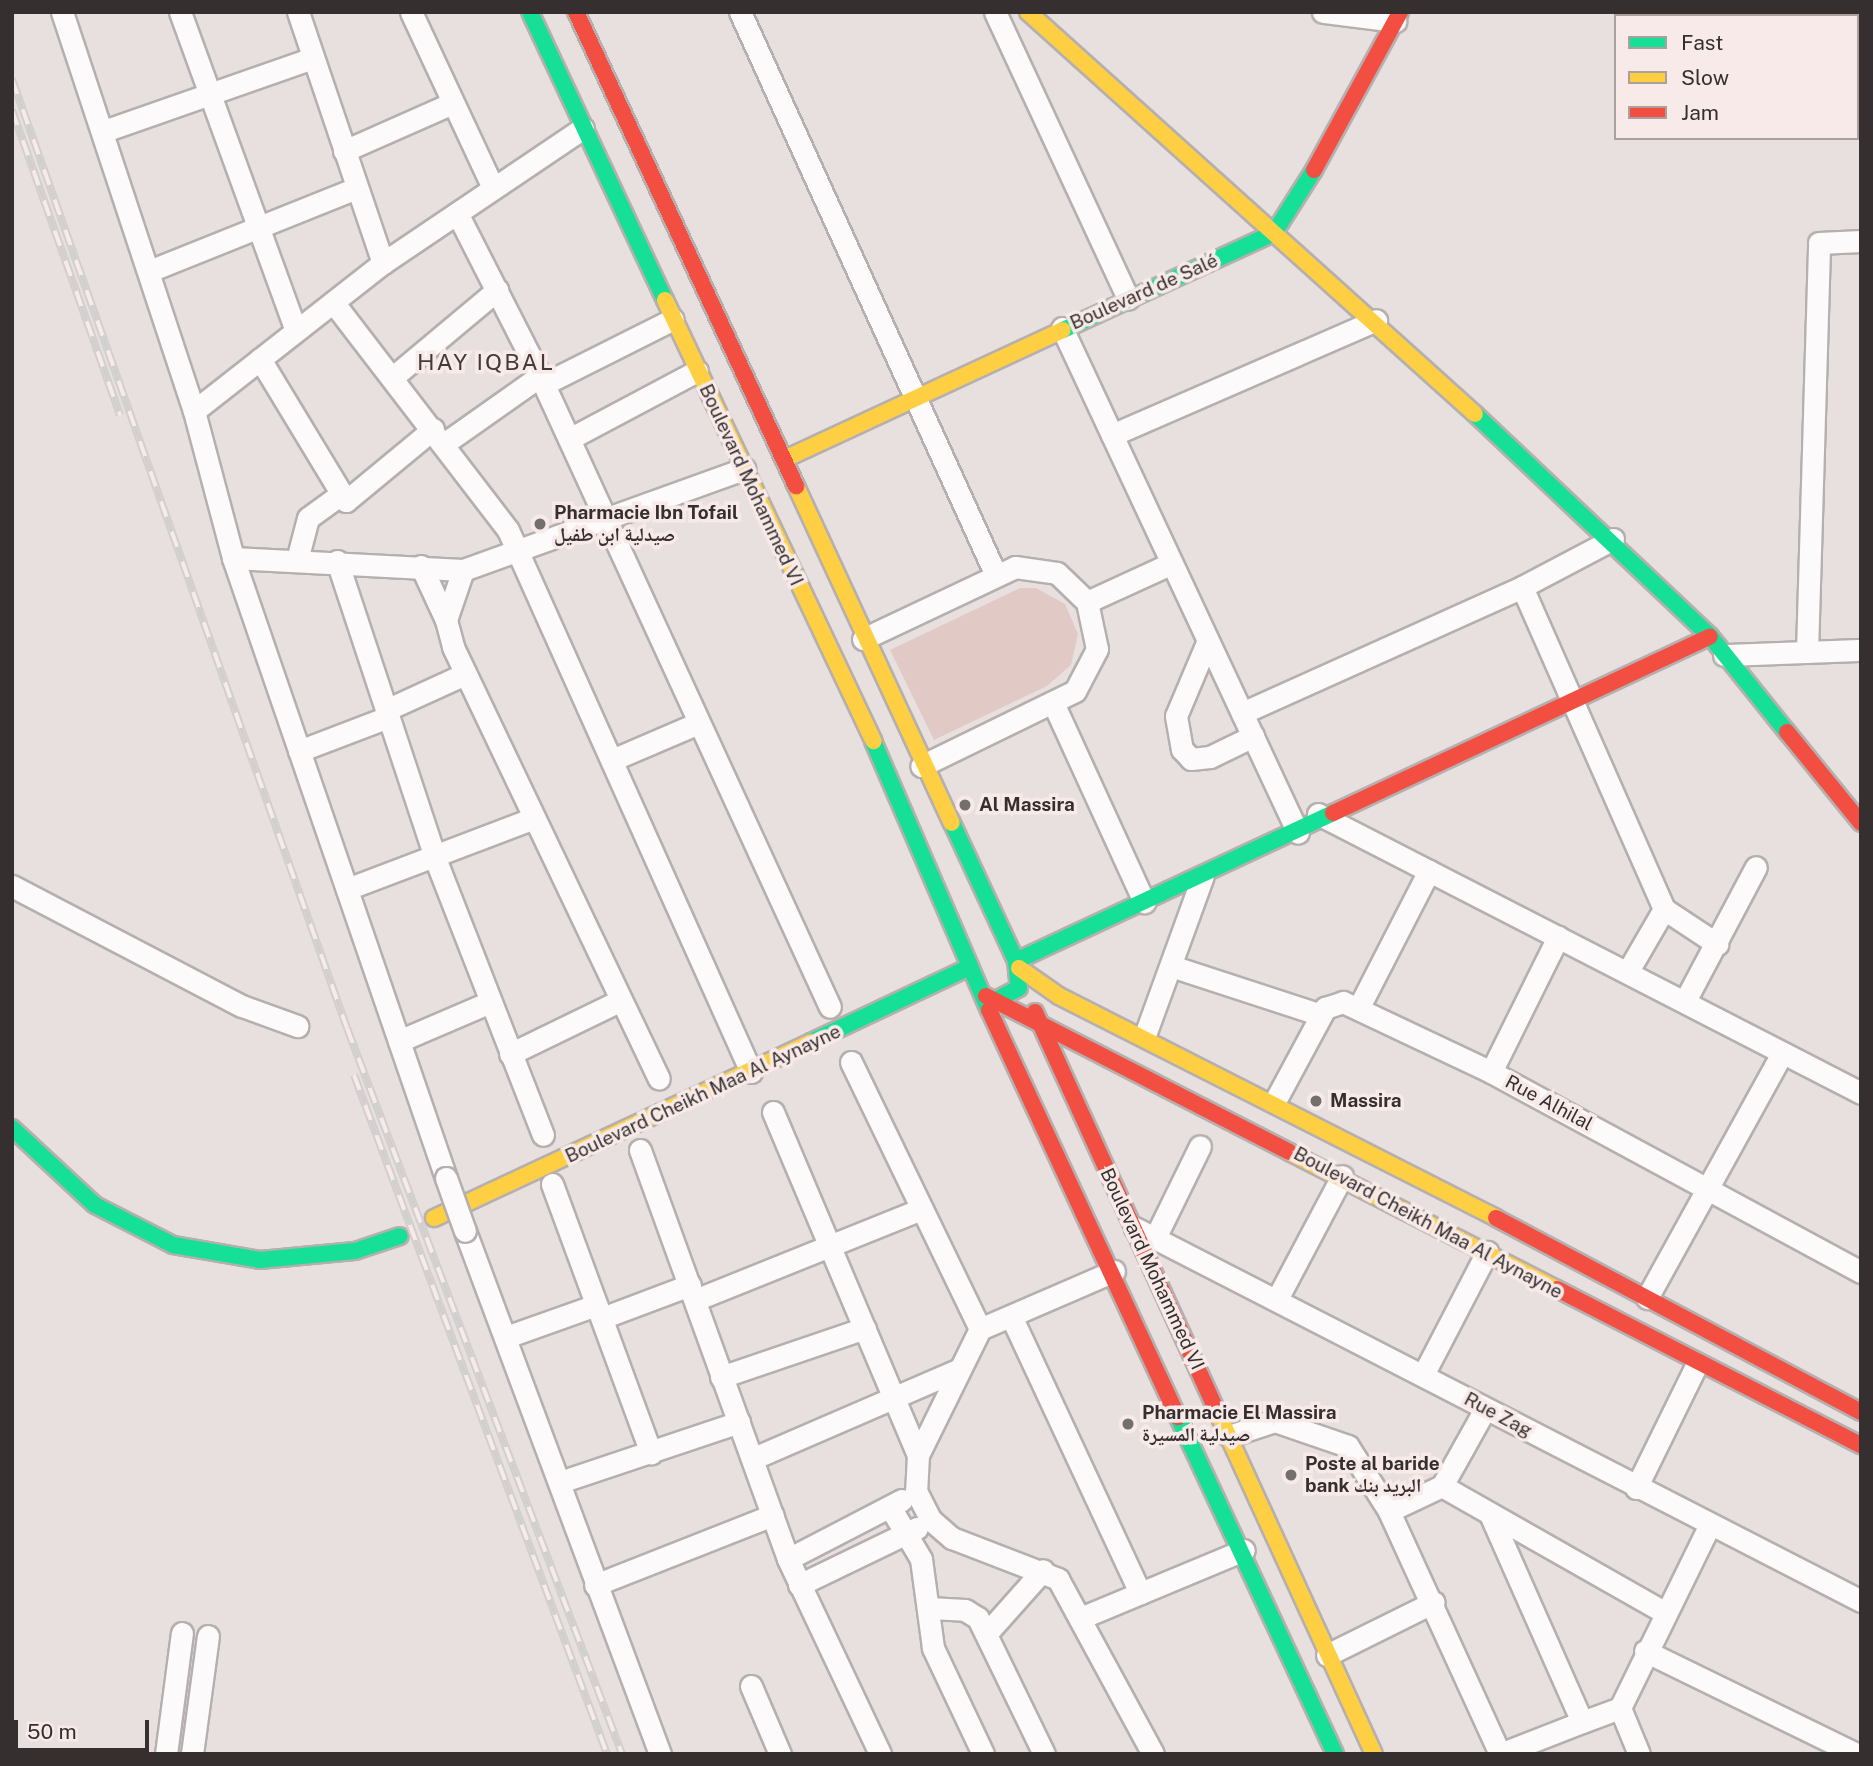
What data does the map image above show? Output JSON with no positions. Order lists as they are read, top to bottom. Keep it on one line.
{"streets":{"street":["Boulevard de Salé","Boulevard Mohammed VI","Boulevard Cheikh Maa Al Aynayne","Rue Alhilal","Rue Zag"]},"crossings":[["Boulevard de Salé","Boulevard Mohammed VI"],["Boulevard Mohammed VI","Boulevard Cheikh Maa Al Aynayne"],["Boulevard Mohammed VI","Rue Zag"]],"districts":["HAY IQBAL"],"places":["Pharmacie Ibn Tofail صيدلية ابن طفيل","Al Massira","Massira","Pharmacie El Massira صيدلية المسيرة","Poste al baride bank البريد بنك"],"legend":["Fast","Slow","Jam"],"scale_bar":"50 m"}
